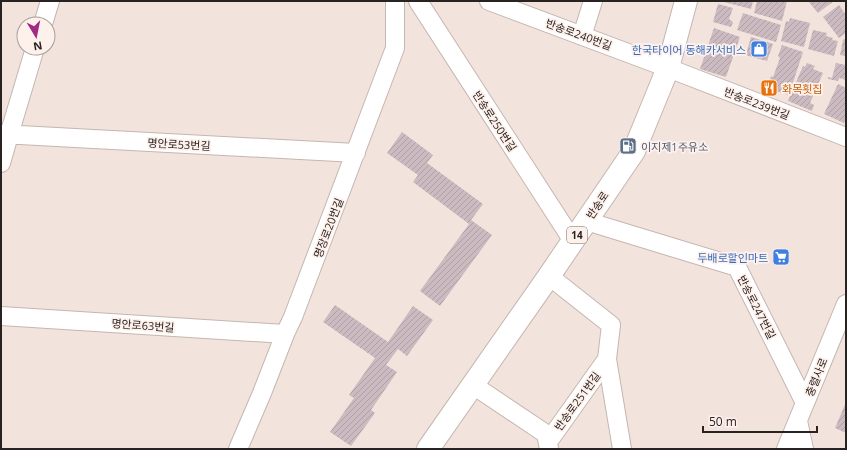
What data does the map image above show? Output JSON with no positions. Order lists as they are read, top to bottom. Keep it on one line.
{"streets":{"main road":["반송로","14"],"street":["반송로240번길","반송로239번길","반송로250번길","명안로53번길","명장로20번길","반송로247번길","명안로63번길","충렬사로","반송로251번길"]},"crossings":[["반송로240번길","반송로239번길"],["반송로240번길","반송로"],["반송로239번길","반송로"],["반송로250번길","반송로"],["명안로53번길","명장로20번길"],["반송로","반송로247번길"],["반송로","반송로251번길"],["명장로20번길","명안로63번길"],["반송로247번길","충렬사로"]],"places":{"shop":["한국타이어 동해카서비스"],"restaurant":["화목횟집"],"fuel station":["이지제1주유소"],"supermarket":["두배로할인마트"]},"scale_bar":"50 m","north":"bottom"}
